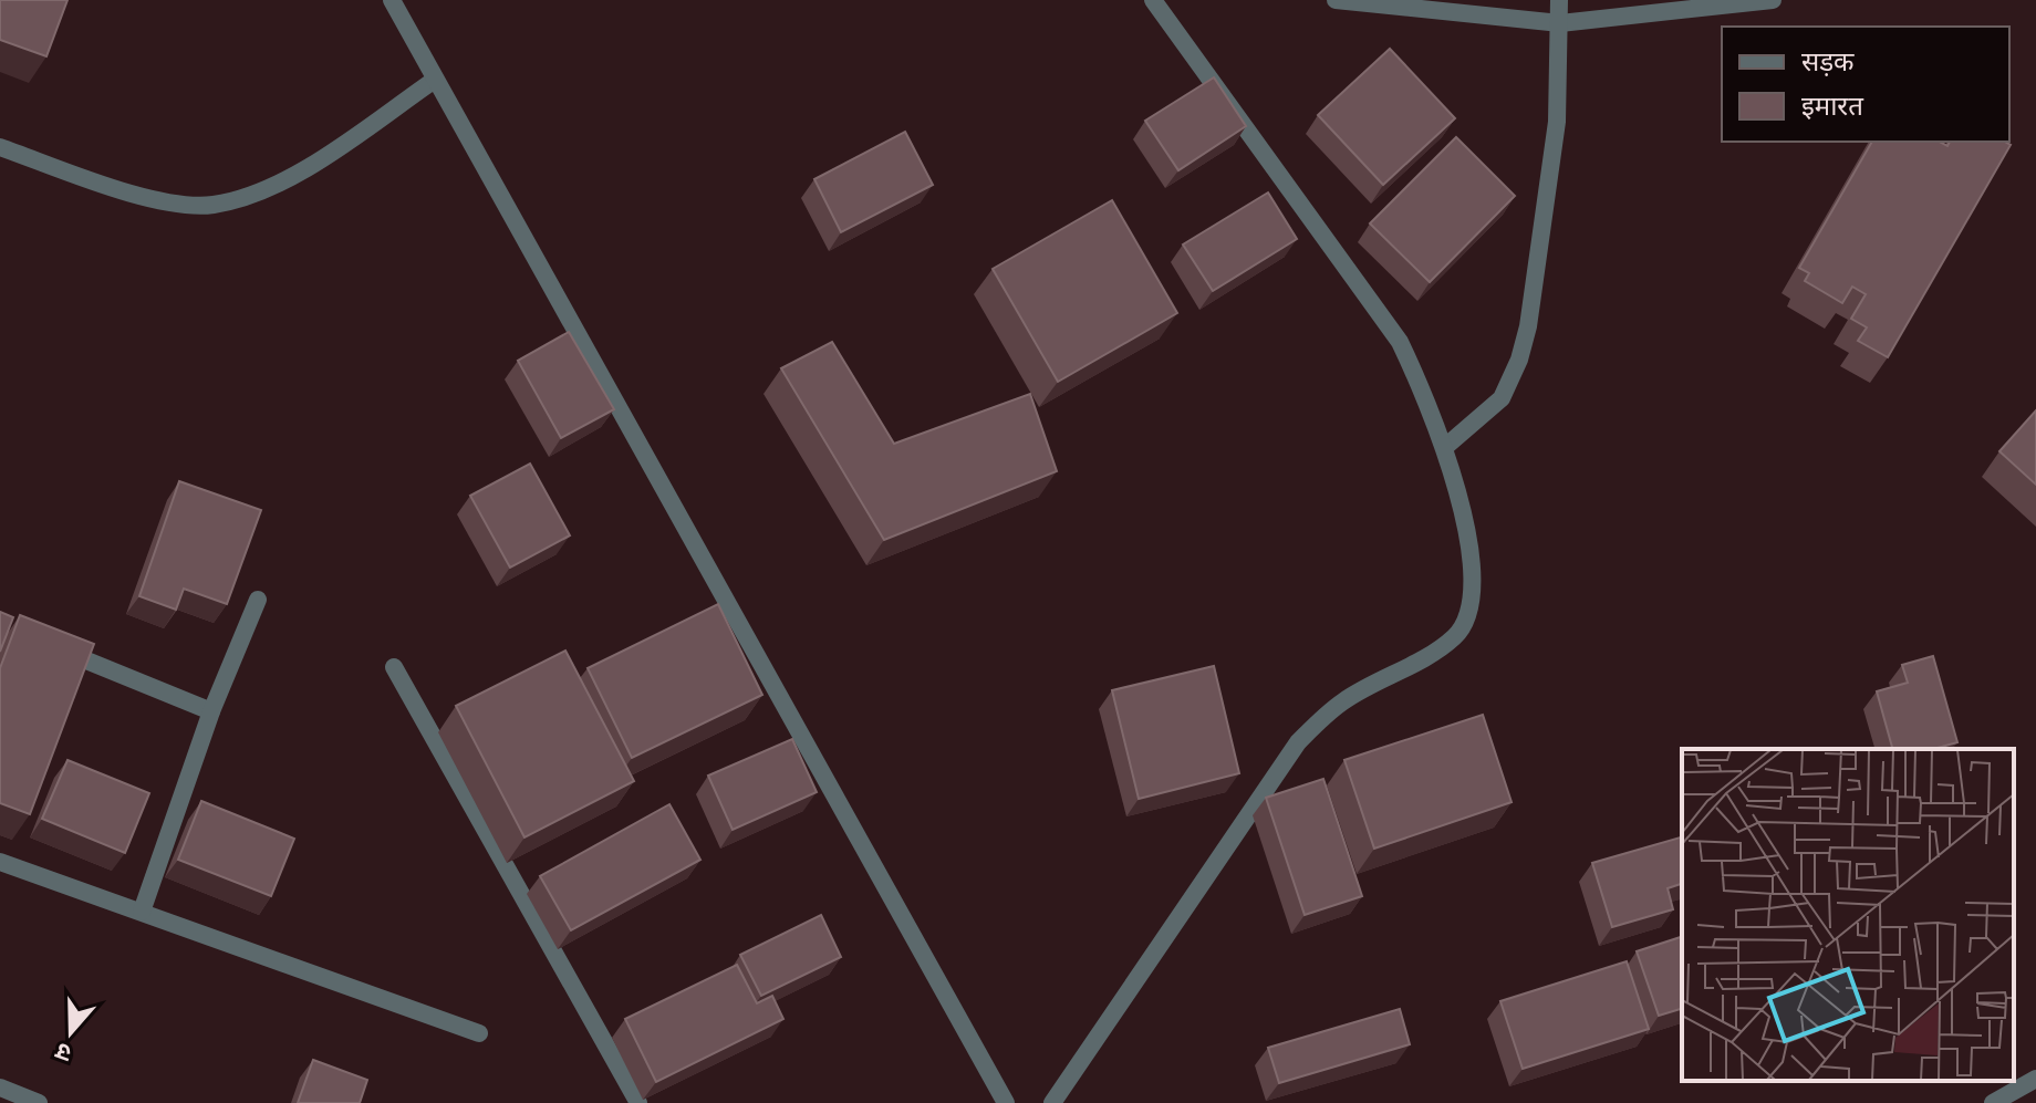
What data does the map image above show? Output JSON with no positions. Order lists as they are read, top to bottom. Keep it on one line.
{"legend":["सड़क","इमारत"],"north":"bottom"}
